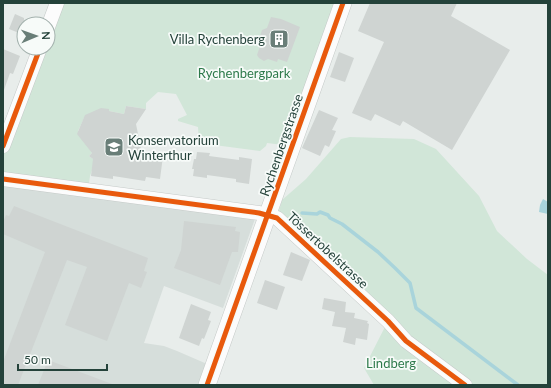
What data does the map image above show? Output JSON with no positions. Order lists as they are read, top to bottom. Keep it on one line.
{"streets":{"street":["Rychenbergstrasse","Tössertobelstrasse"]},"crossings":[["Rychenbergstrasse","Tössertobelstrasse"]],"parks":["Rychenbergpark","Lindberg"],"places":{"building":["Villa Rychenberg"],"school or university":["Konservatorium Winterthur"]},"scale_bar":"50 m","north":"right"}
